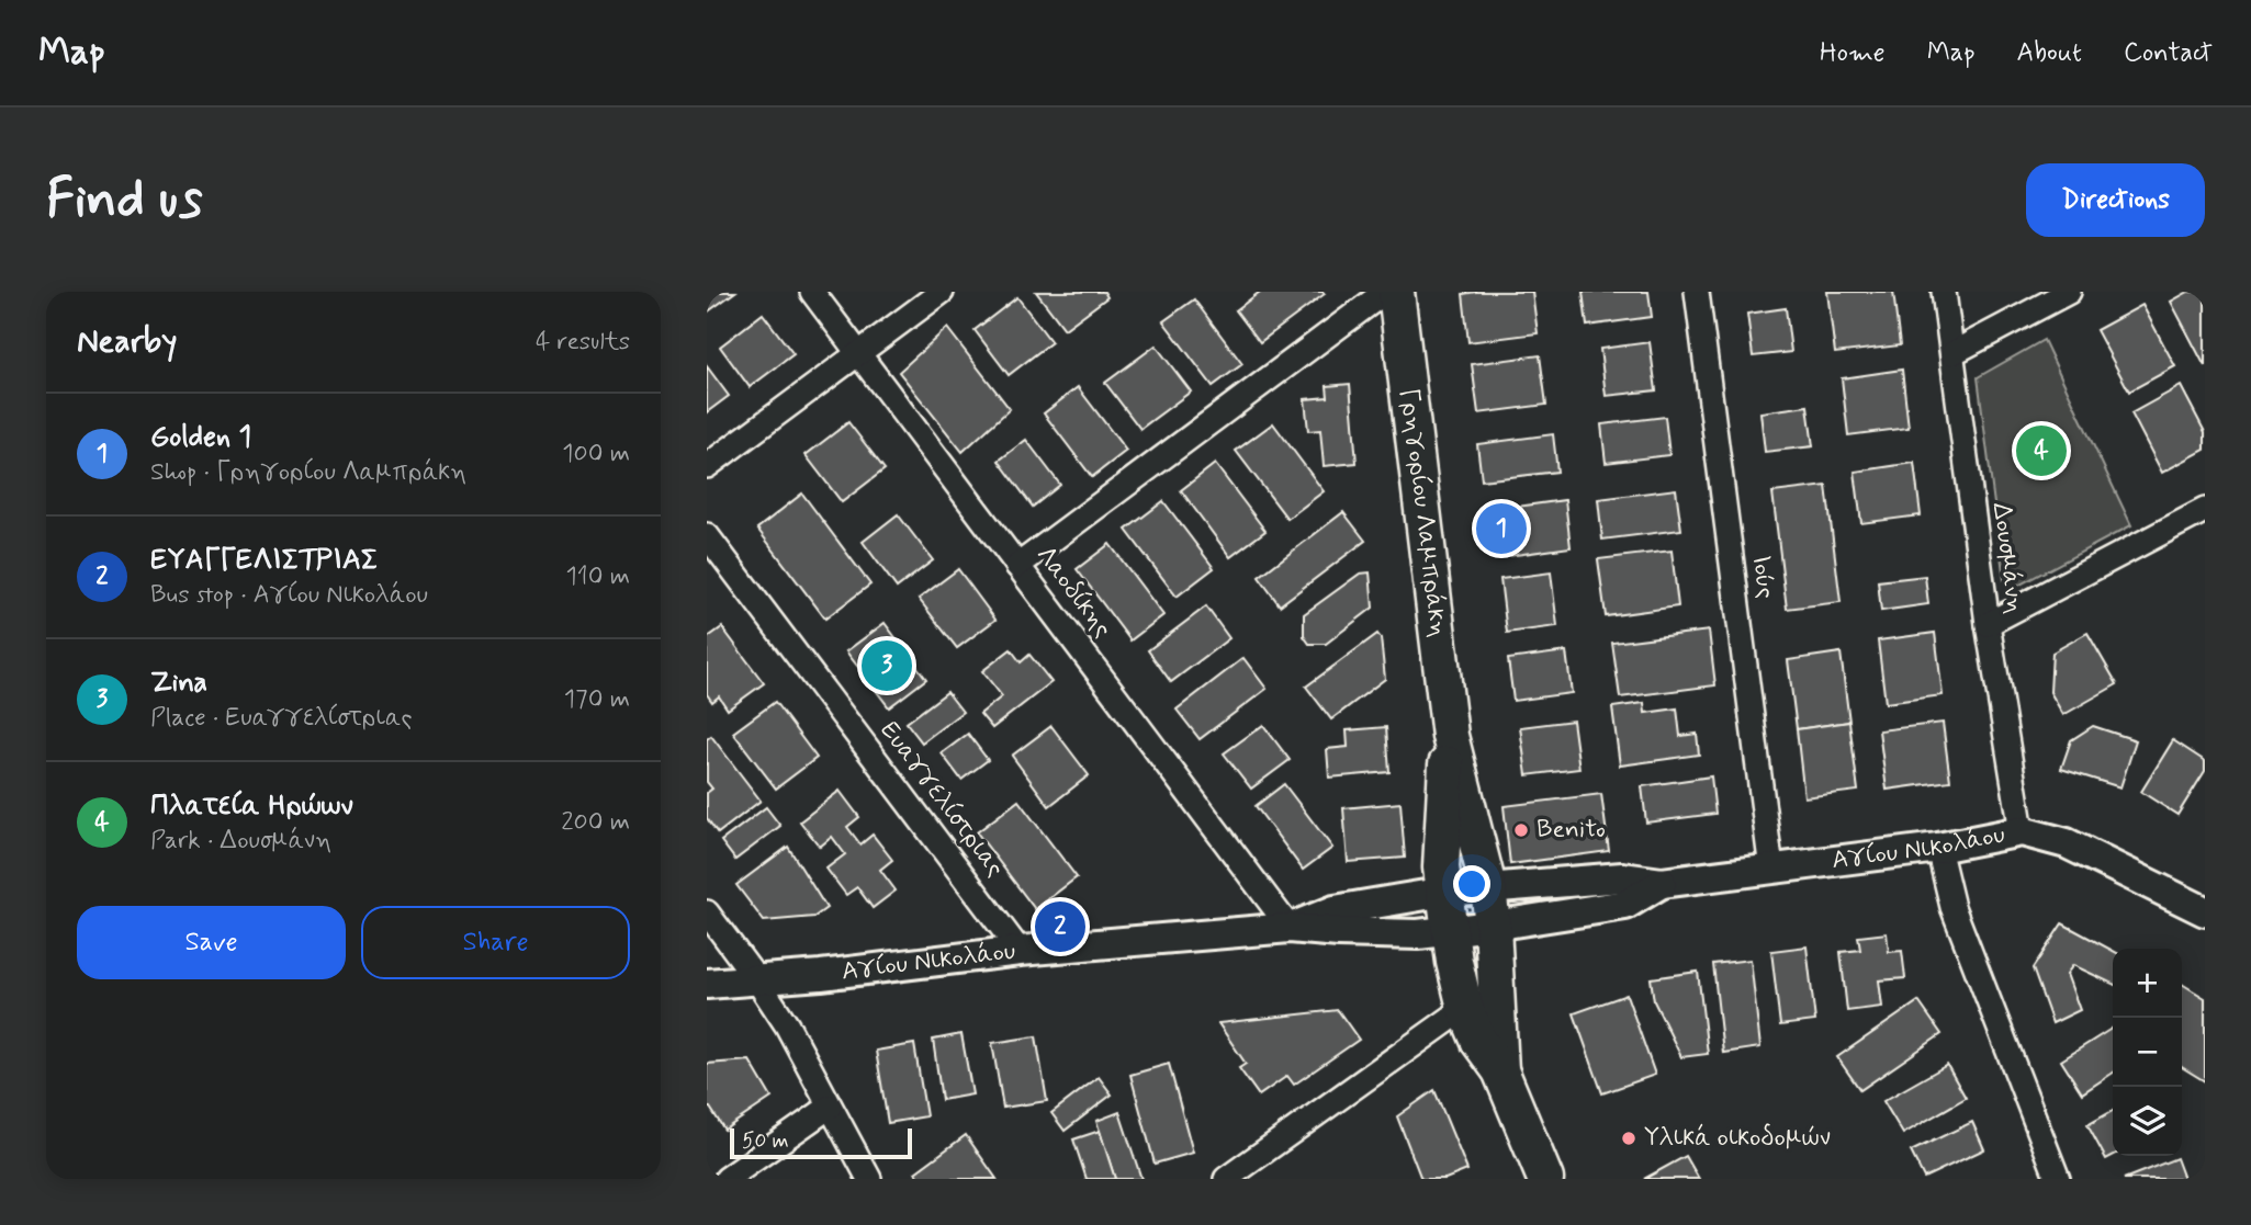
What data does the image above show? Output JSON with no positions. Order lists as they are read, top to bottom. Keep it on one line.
{"streets":{"main road":["Γρηγορίου Λαμπράκη"],"street":["Δουσμάνη","Ιούς","Λαοδίκης","Ευαγγελίστριας","Αγίου Νικολάου"]},"crossings":[["Γρηγορίου Λαμπράκη","Αγίου Νικολάου"],["Δουσμάνη","Αγίου Νικολάου"],["Ιούς","Αγίου Νικολάου"],["Λαοδίκης","Αγίου Νικολάου"],["Ευαγγελίστριας","Αγίου Νικολάου"]],"places":["Benito","Υλικά οικοδομών"],"scale_bar":"50 m","page":{"header":"Map","nav":["Home","Map","About","Contact"],"buttons":["Directions",["Save","Share"]],"title":"Find us","heading":["Nearby","4 results"],"list":[{"mark":"1","name":"Golden 1","note":"Shop · Γρηγορίου Λαμπράκη","value":"100 m"},{"mark":"2","name":"ΕΥΑΓΓΕΛΙΣΤΡΙΑΣ","note":"Bus stop · Αγίου Νικολάου","value":"110 m"},{"mark":"3","name":"Zina","note":"Place · Ευαγγελίστριας","value":"170 m"},{"mark":"4","name":"Πλατεία Ηρώων","note":"Park · Δουσμάνη","value":"200 m"}],"pins":["4","1","3","2"],"map_buttons":["+","−"],"scale":"50 m"}}
